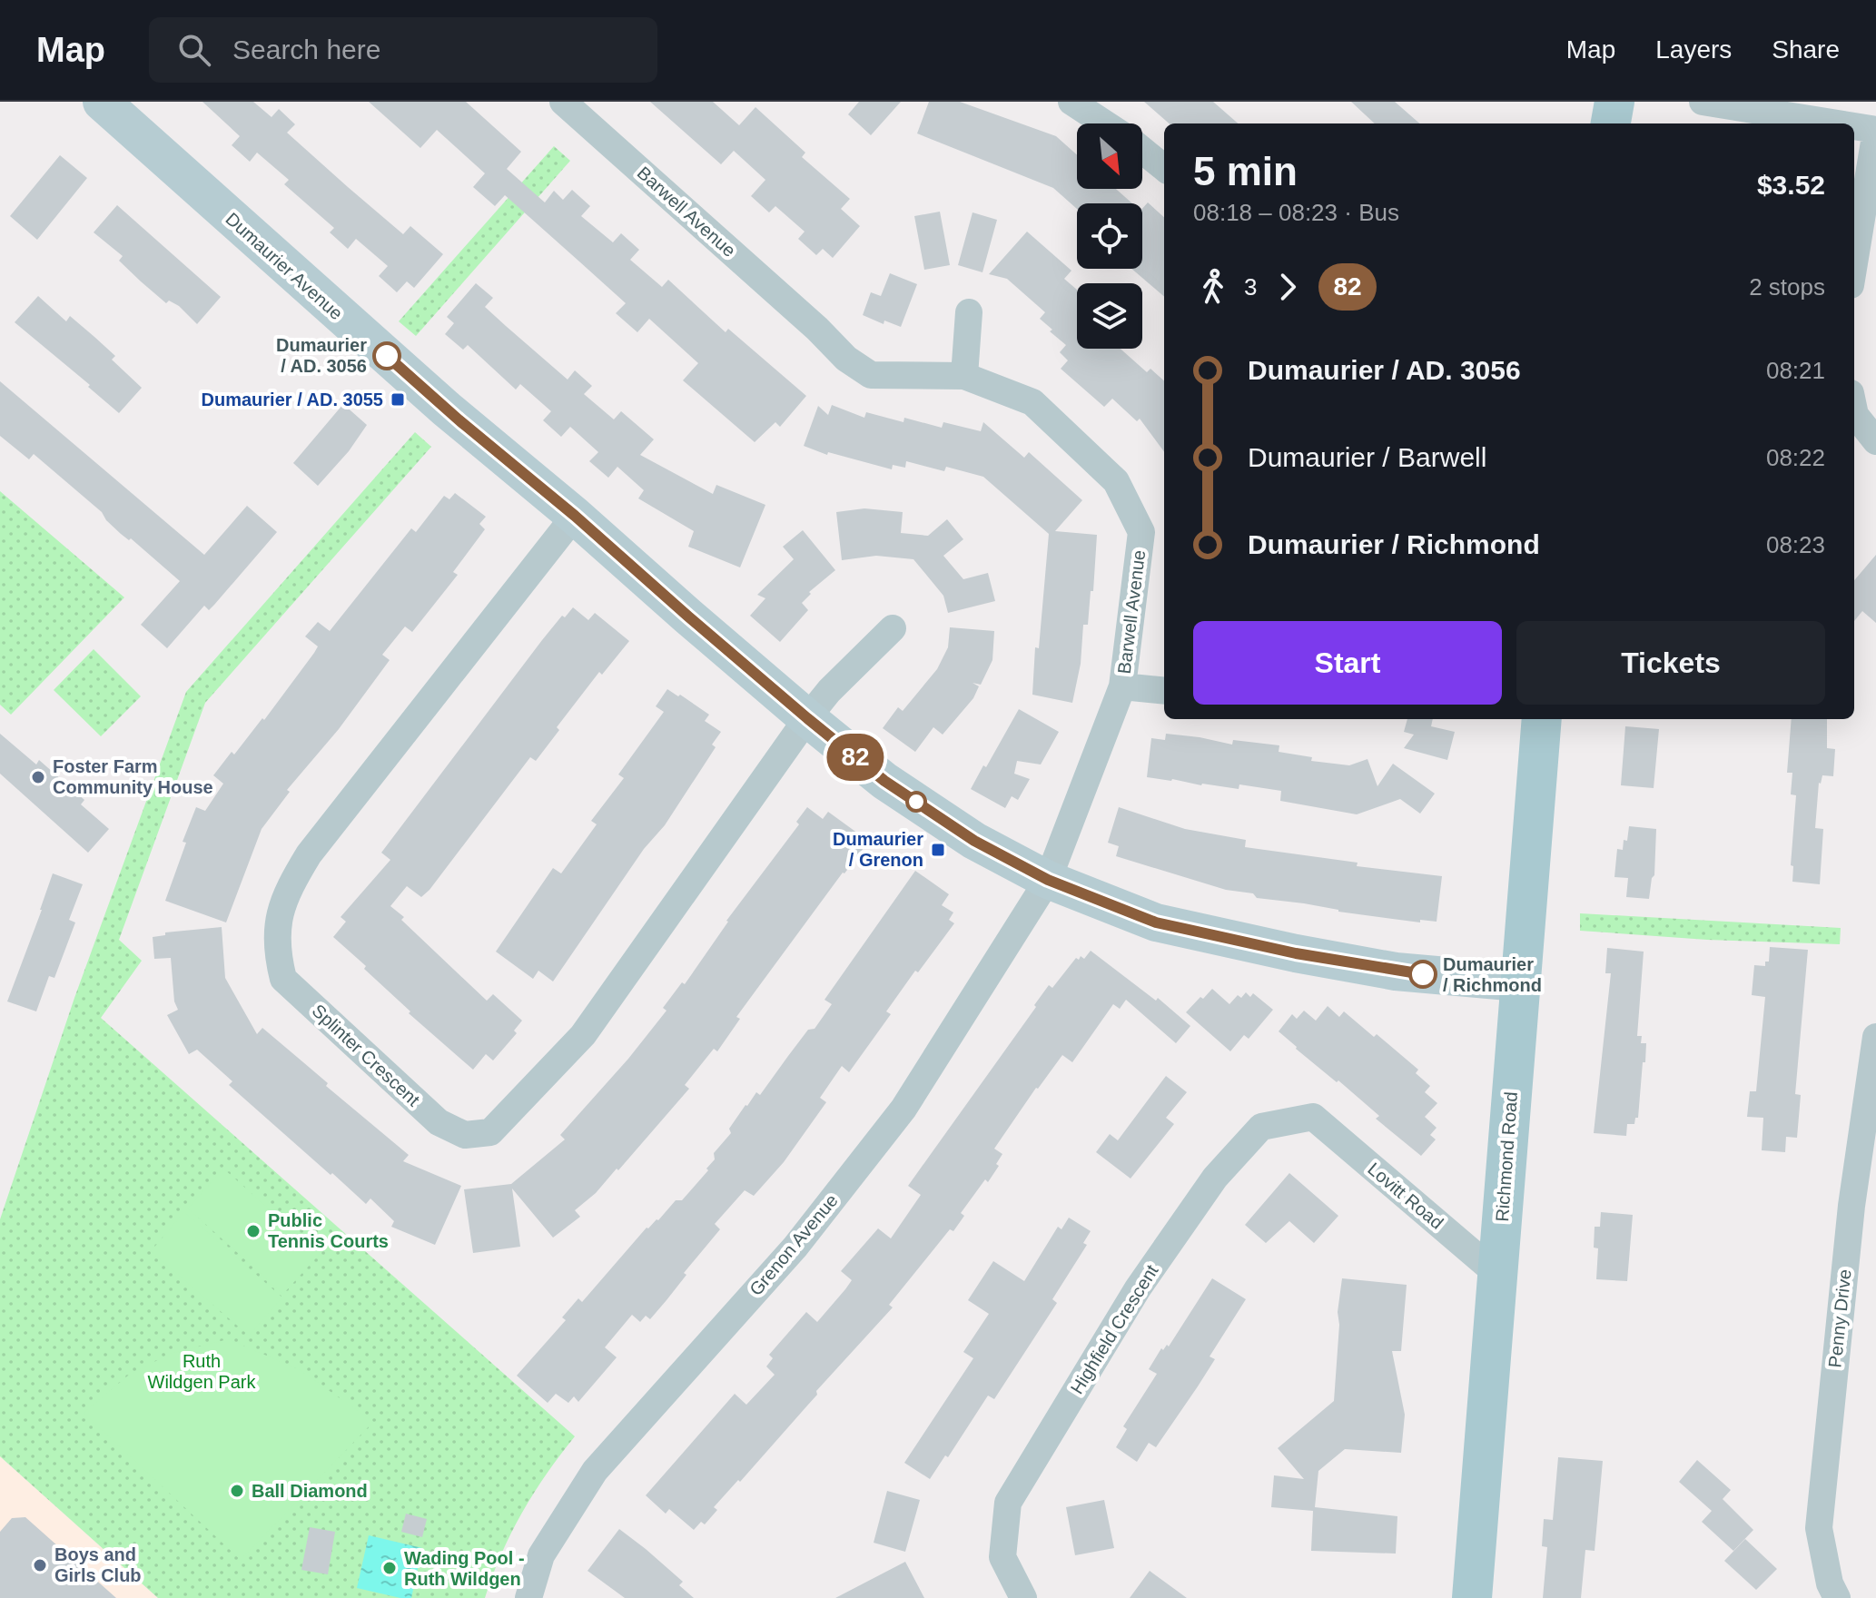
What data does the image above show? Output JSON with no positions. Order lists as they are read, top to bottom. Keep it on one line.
{"streets":{"main road":["Richmond Road"],"street":["Barwell Avenue","Dumaurier Avenue","Splinter Crescent","Lovitt Road","Grenon Avenue","Penny Drive","Highfield Crescent"]},"crossings":[["Barwell Avenue","Dumaurier Avenue"],["Barwell Avenue","Grenon Avenue"],["Dumaurier Avenue","Splinter Crescent"],["Dumaurier Avenue","Richmond Road"],["Dumaurier Avenue","Grenon Avenue"],["Richmond Road","Lovitt Road"],["Lovitt Road","Highfield Crescent"]],"parks":["Ruth Wildgen Park"],"places":{"other":["Dumaurier / AD. 3056","Foster Farm Community House","Dumaurier / Richmond","Public Tennis Courts","Ball Diamond","Boys and Girls Club","Wading Pool - Ruth Wildgen"],"transit":["Dumaurier / AD. 3055","Dumaurier / Grenon"]},"lines":["bus line 82"],"north":"bottom right","page":{"header":"Map","search":"Search here","nav":["Map","Layers","Share"],"on_map":"82","heading":["5 min","08:18 – 08:23 · Bus","$3.52"],"legs":["3","82","2 stops"],"list":[{"name":"Dumaurier / AD. 3056","value":"08:21"},{"name":"Dumaurier / Barwell","value":"08:22"},{"name":"Dumaurier / Richmond","value":"08:23"}],"buttons":["Start","Tickets"]}}
